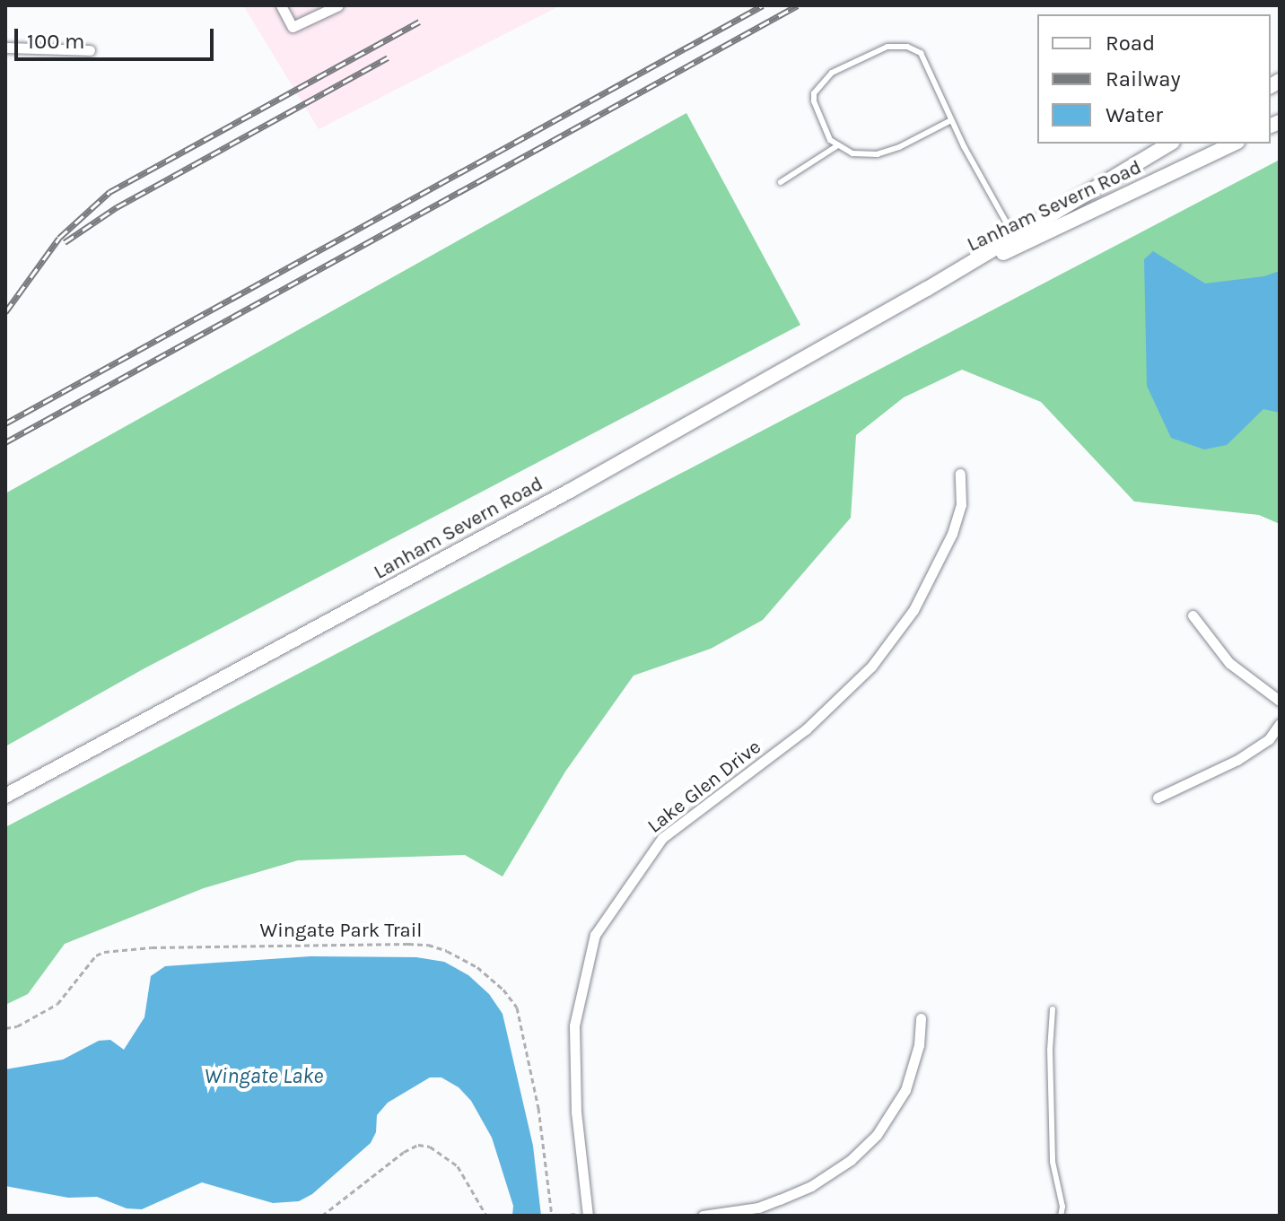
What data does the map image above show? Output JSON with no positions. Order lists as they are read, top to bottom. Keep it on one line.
{"streets":{"main road":["Lanham Severn Road"],"street":["Lake Glen Drive"],"path":["Wingate Park Trail"]},"water":["Wingate Lake"],"legend":["Road","Railway","Water"],"scale_bar":"100 m"}
